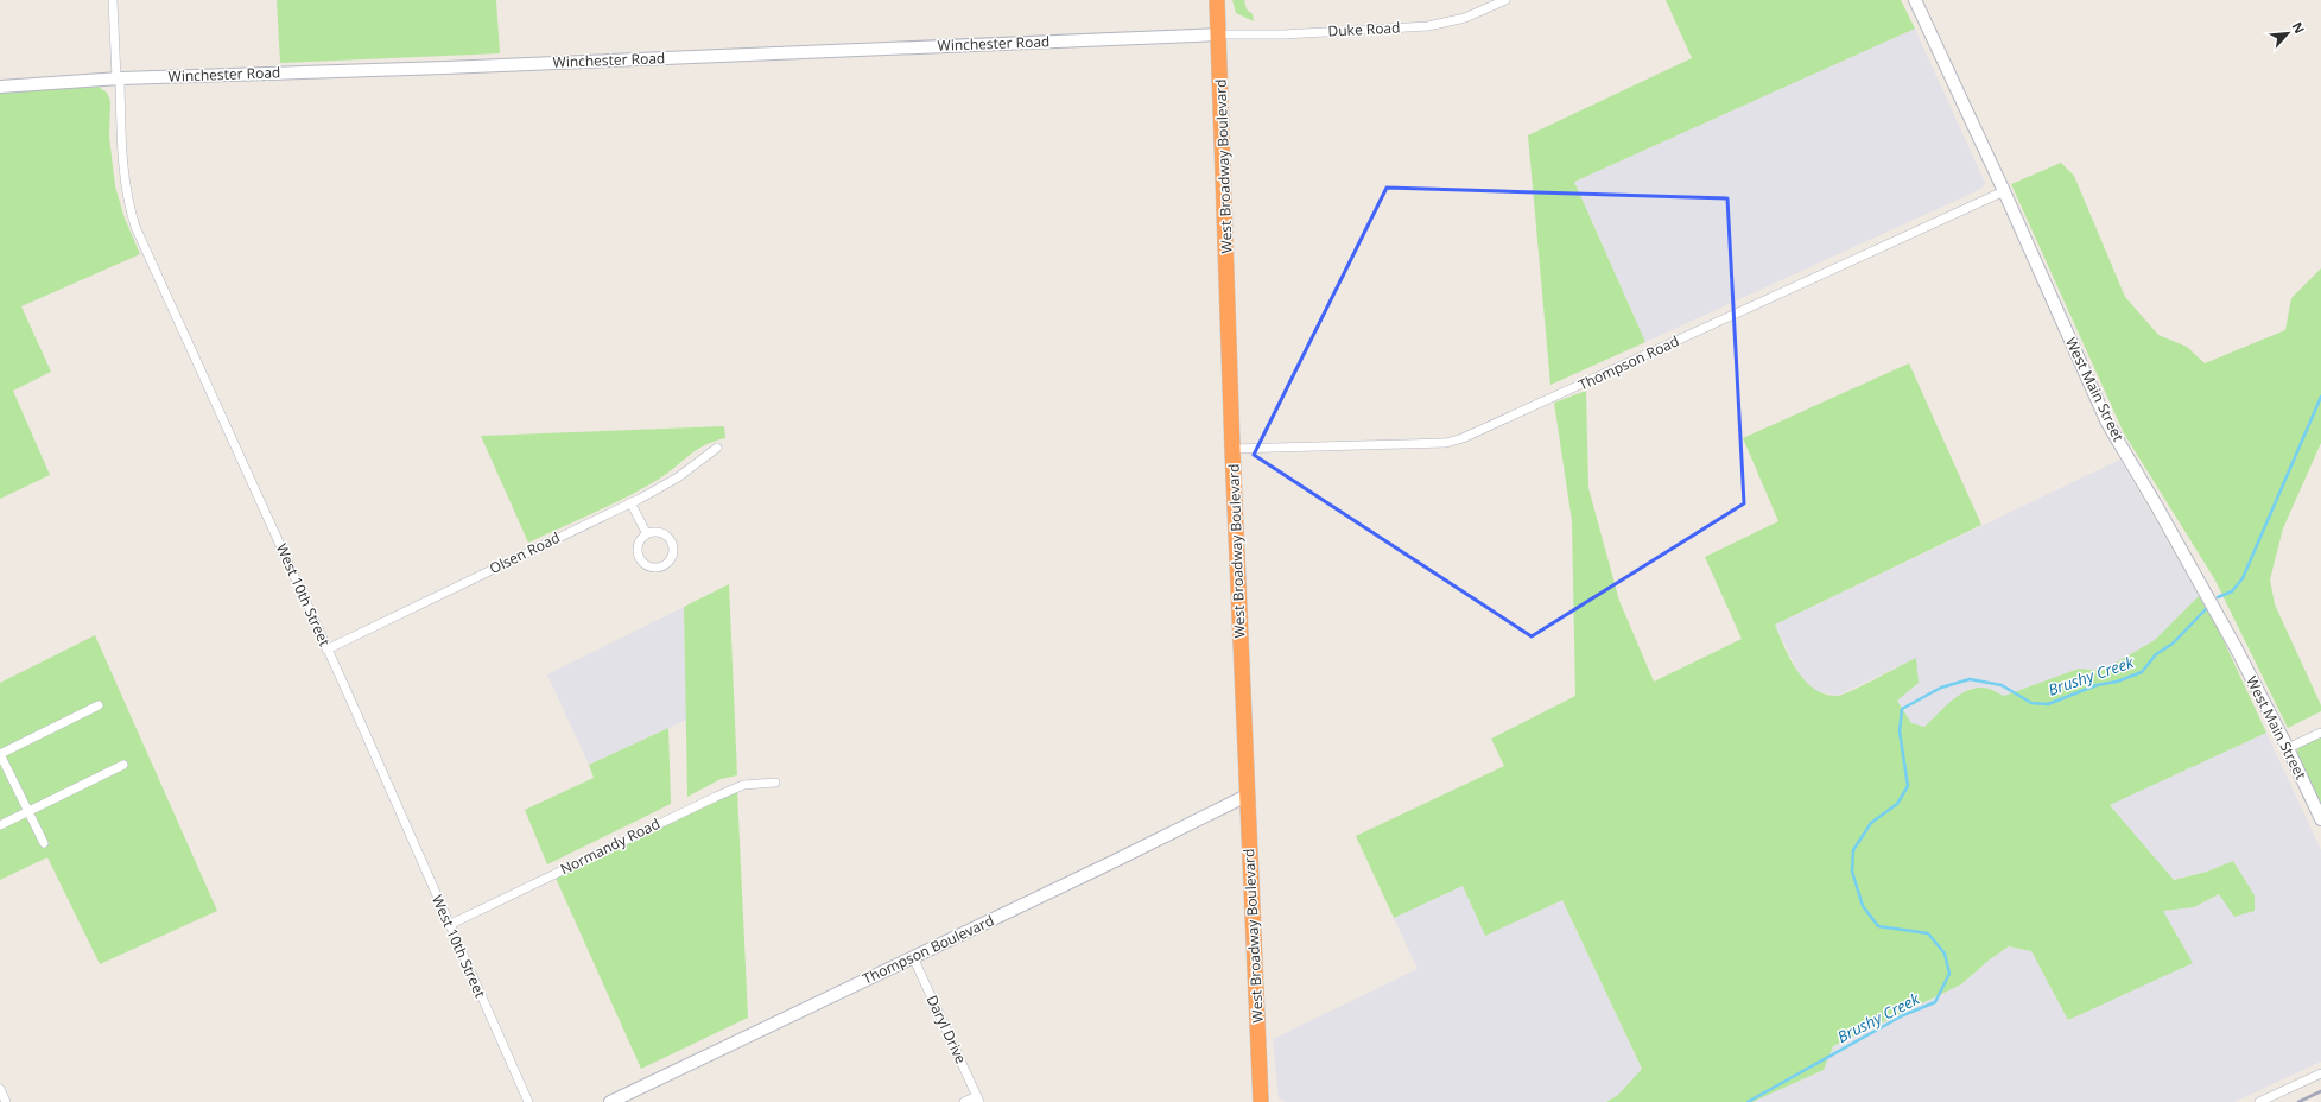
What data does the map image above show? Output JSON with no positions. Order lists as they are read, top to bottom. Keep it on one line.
{"streets":{"highway":["West Broadway Boulevard"],"main road":["Winchester Road","West Main Street","Thompson Boulevard"],"street":["Duke Road","Thompson Road","Olsen Road","West 10th Street","Normandy Road","Daryl Drive"]},"crossings":[["Duke Road","Winchester Road"],["Duke Road","West Broadway Boulevard"],["Winchester Road","West Broadway Boulevard"],["Winchester Road","West 10th Street"],["West Broadway Boulevard","Thompson Road"],["West Broadway Boulevard","Thompson Boulevard"],["Thompson Road","West Main Street"],["Olsen Road","West 10th Street"],["West 10th Street","Normandy Road"],["Thompson Boulevard","Daryl Drive"]],"water":["Brushy Creek"],"north":"top right"}
